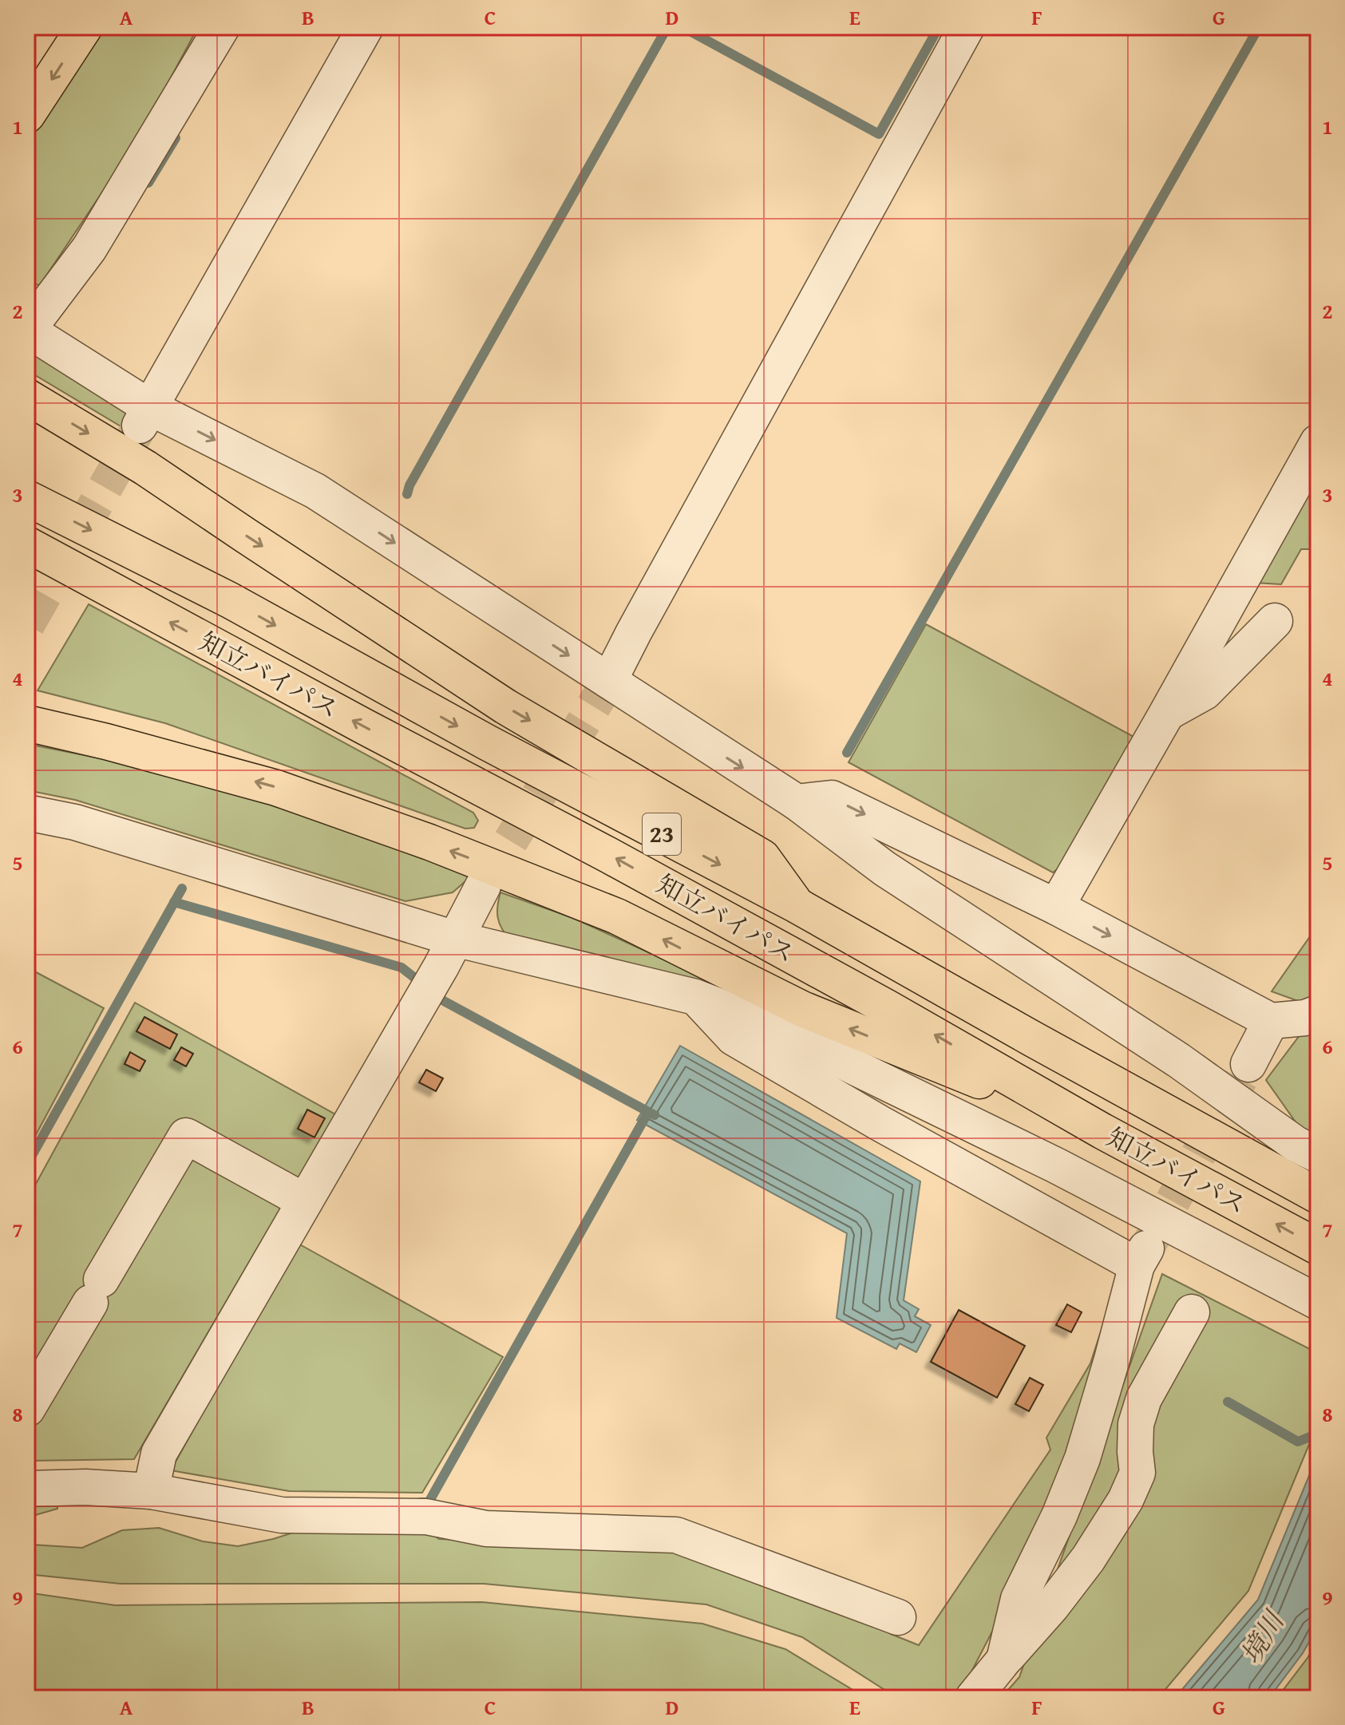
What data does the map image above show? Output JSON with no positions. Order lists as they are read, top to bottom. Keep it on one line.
{"streets":{"highway":["知立バイパス","23"]},"crossings":[["知立バイパス","23"]],"water":["境川"],"grid":{"columns":["A","B","C","D","E","F","G"],"rows":["1","2","3","4","5","6","7","8","9"]}}
